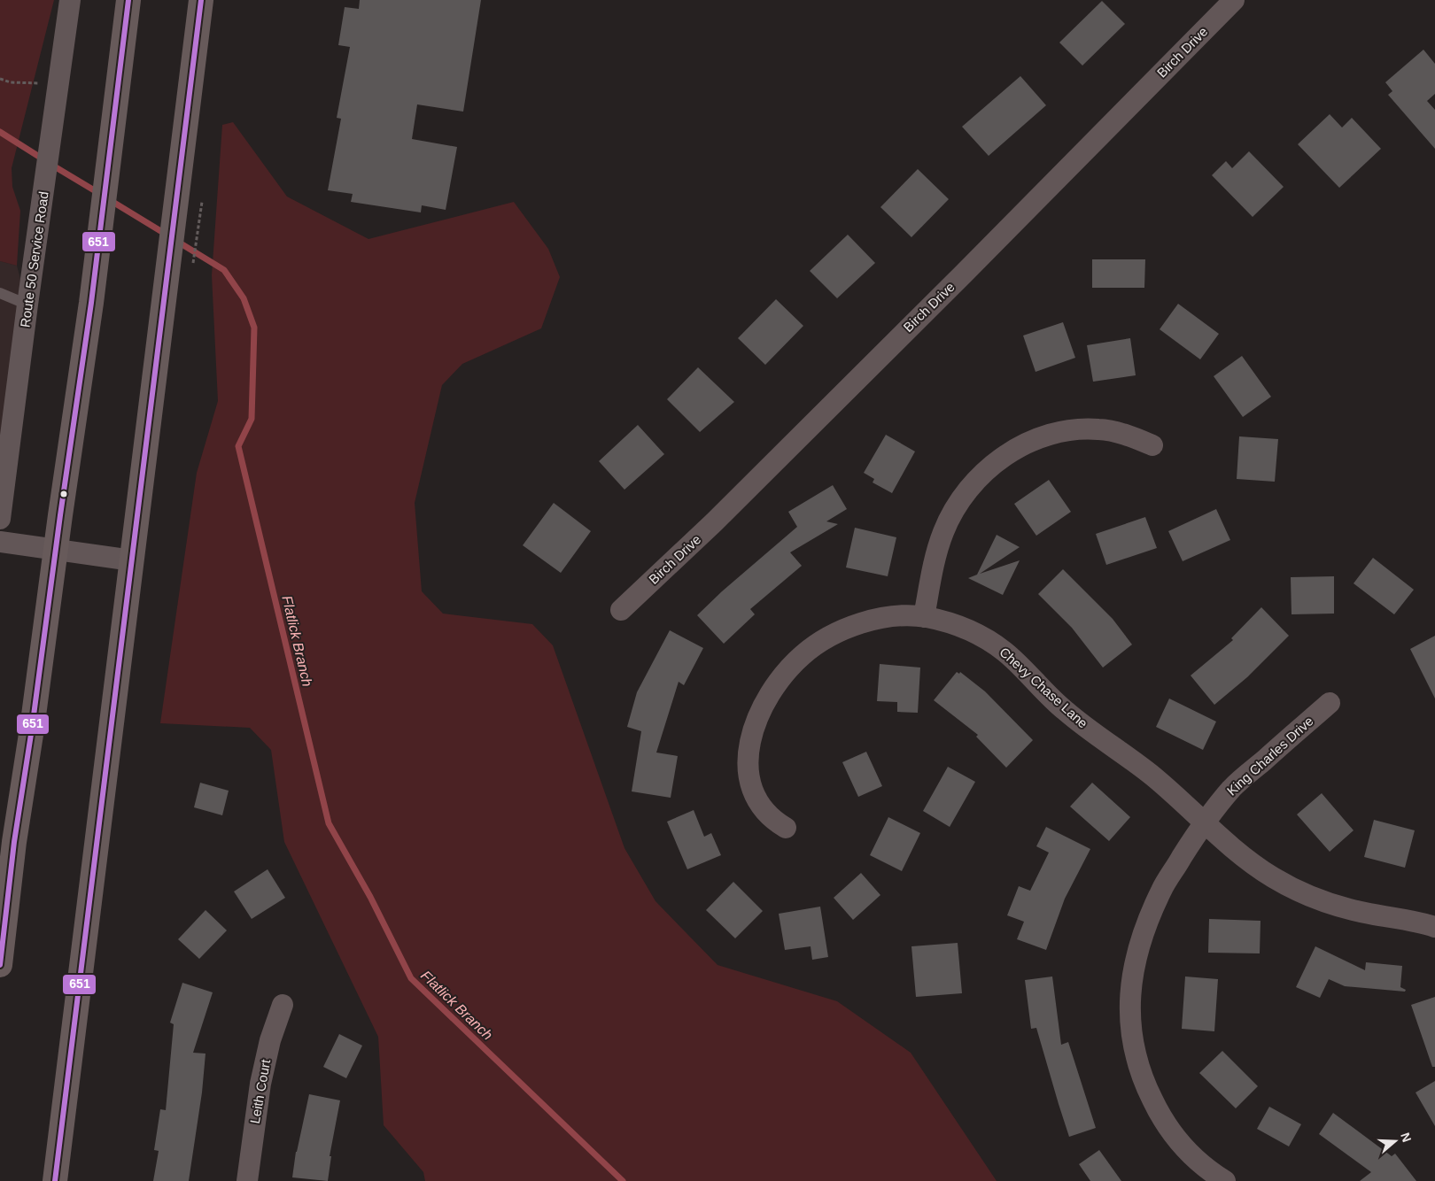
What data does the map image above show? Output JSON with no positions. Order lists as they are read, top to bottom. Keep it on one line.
{"streets":{"street":["Birch Drive","Route 50 Service Road","Chevy Chase Lane","King Charles Drive","Leith Court"]},"crossings":[["Chevy Chase Lane","King Charles Drive"]],"water":["Flatlick Branch"],"lines":["transit line 651"],"north":"right"}
